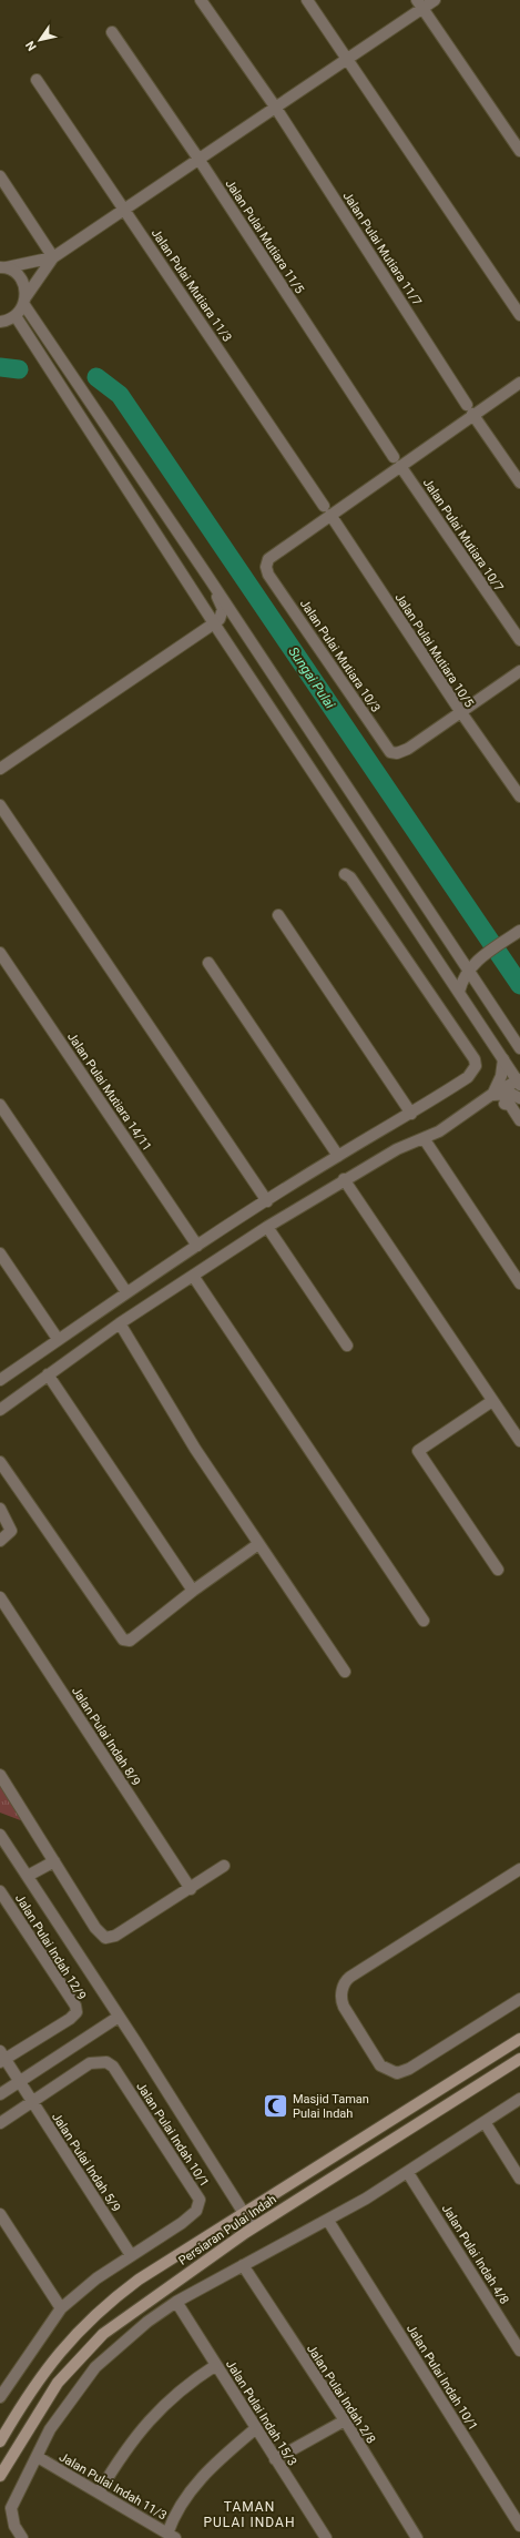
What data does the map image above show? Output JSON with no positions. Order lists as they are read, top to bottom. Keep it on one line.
{"streets":{"main road":["Persiaran Pulai Indah"],"street":["Jalan Pulai Mutiara 11/5","Jalan Pulai Mutiara 11/7","Jalan Pulai Mutiara 11/3","Jalan Pulai Mutiara 10/7","Jalan Pulai Mutiara 10/5","Jalan Pulai Mutiara 10/3","Jalan Pulai Mutiara 14/11","Jalan Pulai Indah 8/9","Jalan Pulai Indah 12/9","Jalan Pulai Indah 10/1","Jalan Pulai Indah 5/9","Jalan Pulai Indah 4/8","Jalan Pulai Indah 2/8","Jalan Pulai Indah 15/3","Jalan Pulai Indah 11/3"]},"crossings":[["Jalan Pulai Mutiara 11/5","Jalan Pulai Mutiara 10/7"],["Jalan Pulai Mutiara 11/3","Jalan Pulai Mutiara 10/5"],["Jalan Pulai Mutiara 11/3","Jalan Pulai Mutiara 10/3"],["Jalan Pulai Mutiara 10/5","Jalan Pulai Mutiara 10/3"],["Jalan Pulai Indah 12/9","Jalan Pulai Indah 5/9"],["Jalan Pulai Indah 10/1","Jalan Pulai Indah 5/9"],["Jalan Pulai Indah 10/1","Persiaran Pulai Indah"]],"districts":["TAMAN PULAI INDAH"],"water":["Sungai Pulai"],"places":{"mosque":["Masjid Taman Pulai Indah"]},"north":"bottom left"}
